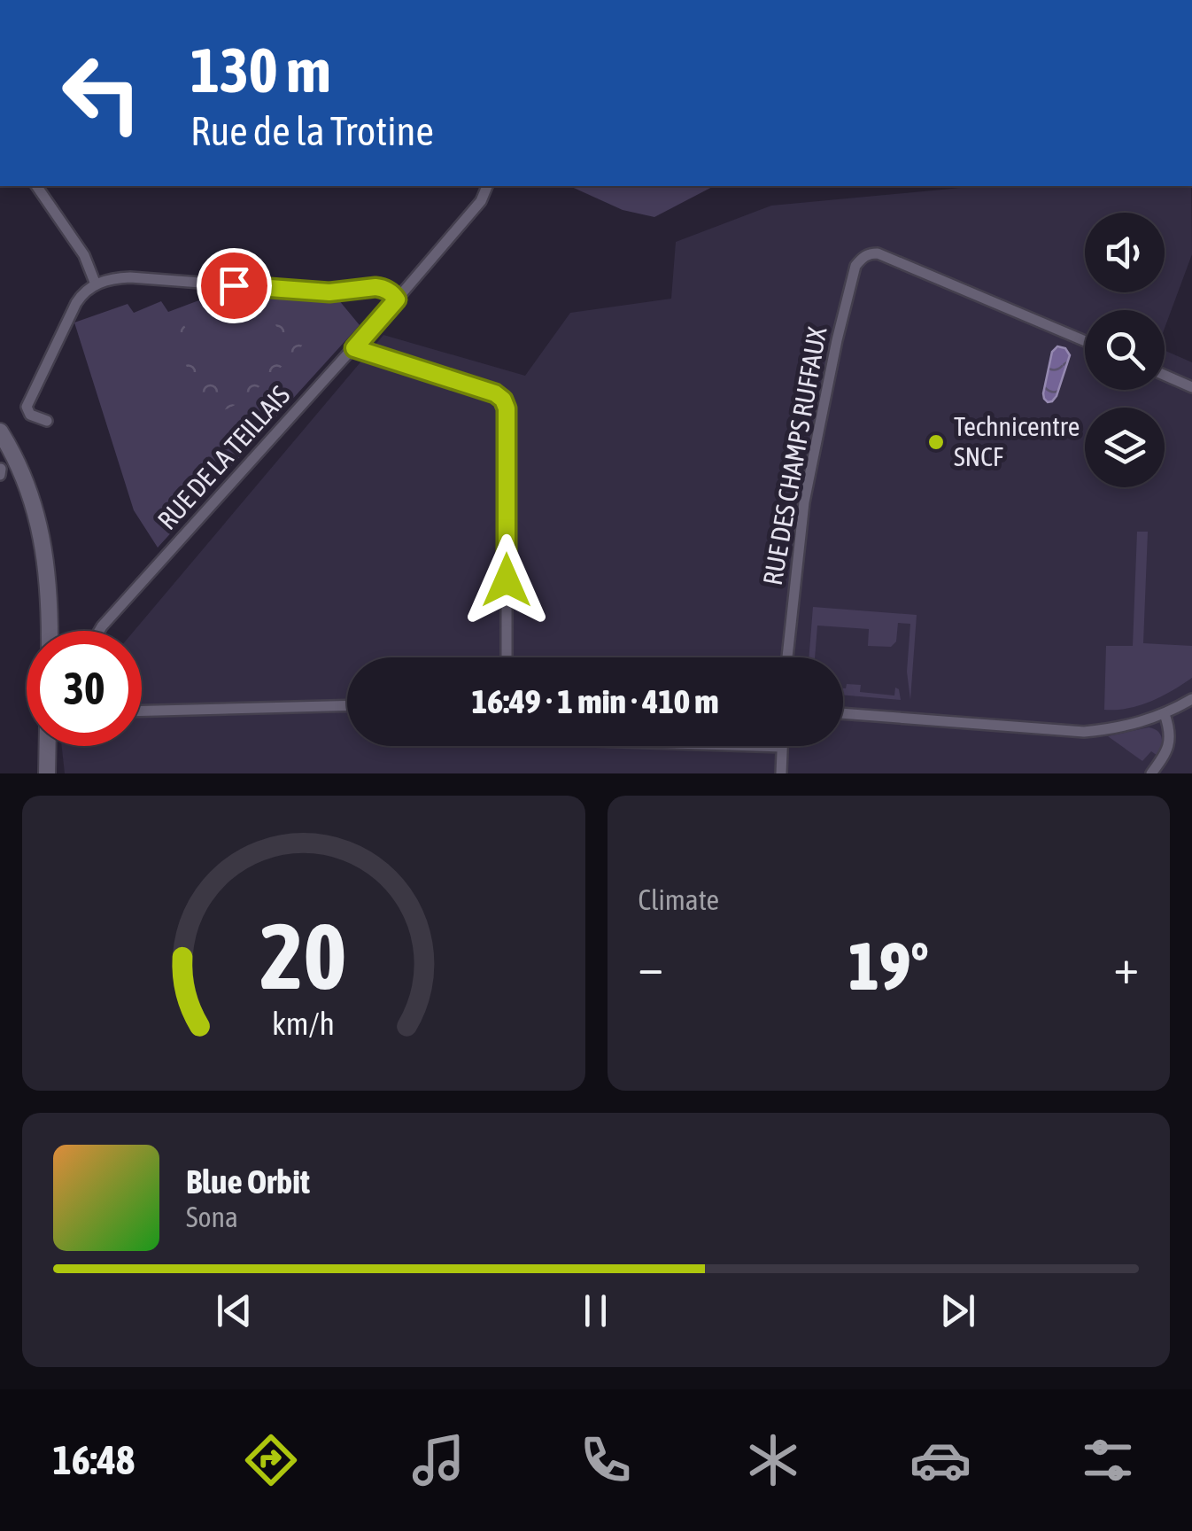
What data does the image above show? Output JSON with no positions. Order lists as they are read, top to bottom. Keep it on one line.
{"streets":{"street":["RUE DES CHAMPS RUFFAUX","RUE DE LA TEILLAIS"]},"places":["Technicentre SNCF"],"page":{"turn":["130 m","Rue de la Trotine"],"limit":"30","trip":"16:49 · 1 min · 410 m","tile":"Climate","heat":["−","19°","+"],"song":["Blue Orbit","Sona"],"tabs":"16:48","gauge":["20","km/h"]}}
